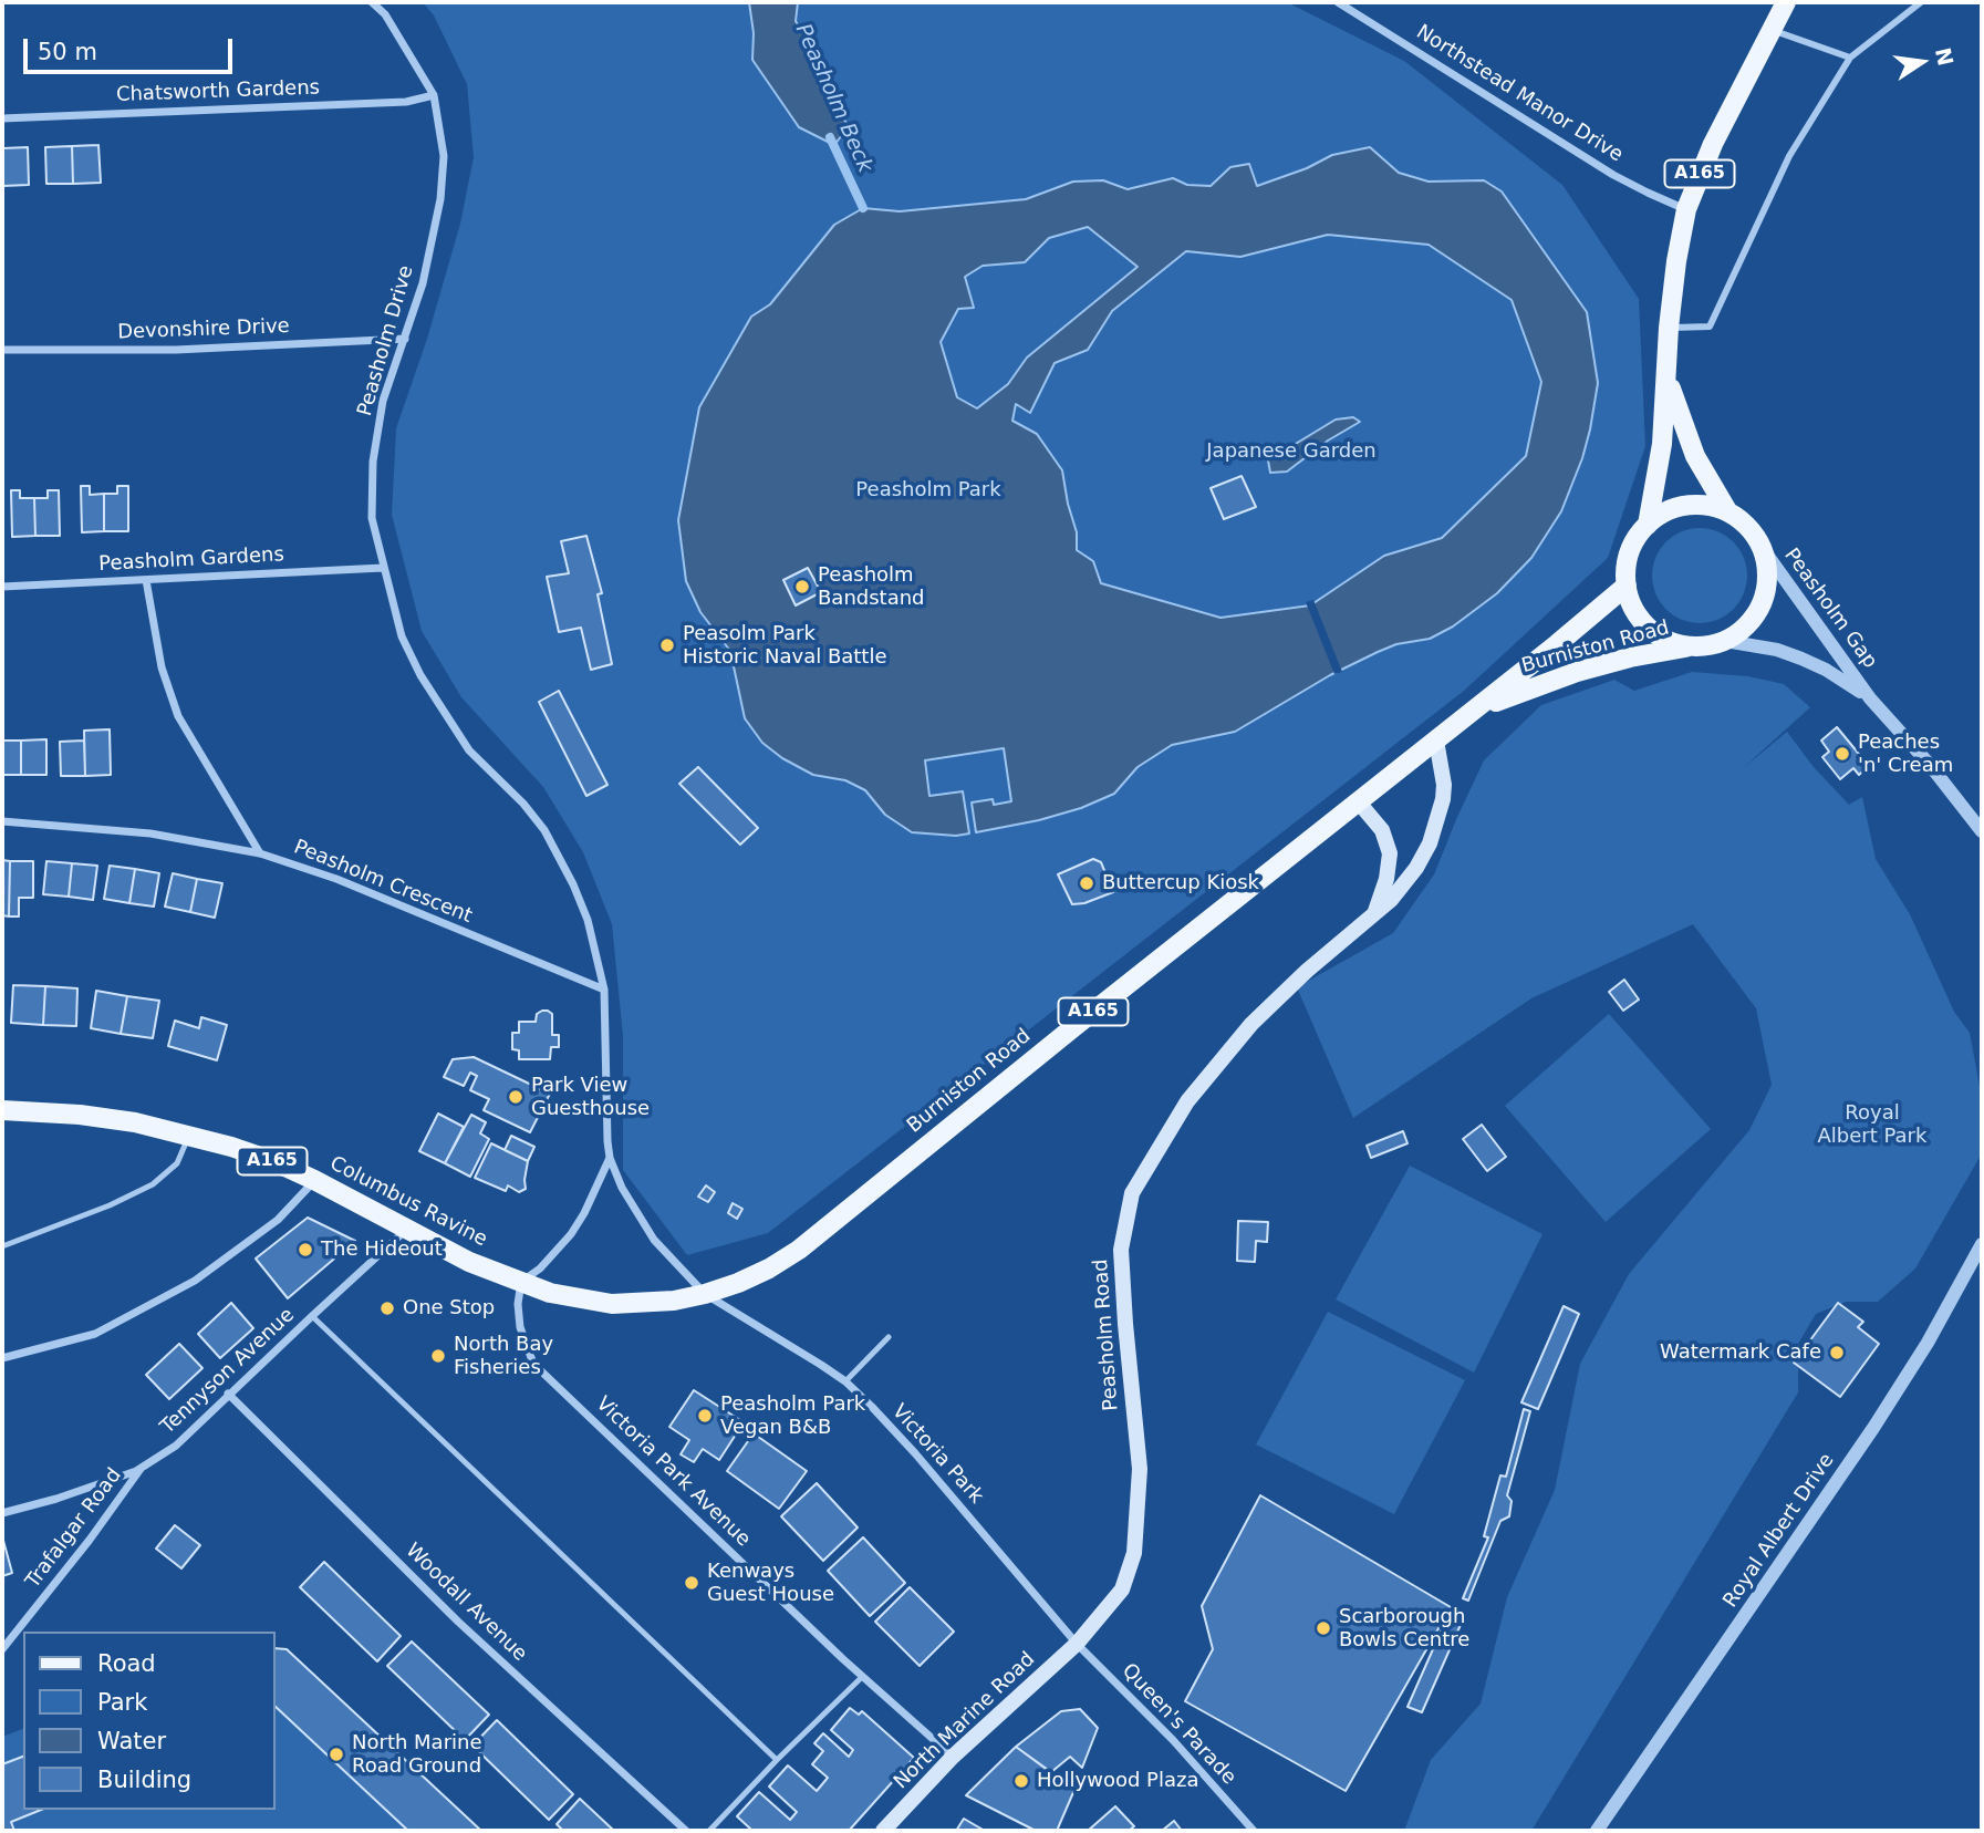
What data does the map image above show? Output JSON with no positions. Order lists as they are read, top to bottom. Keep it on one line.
{"streets":{"main road":["A165","Burniston Road","Columbus Ravine","Peasholm Road","North Marine Road"],"street":["Chatsworth Gardens","Northstead Manor Drive","Devonshire Drive","Peasholm Drive","Peasholm Gardens","Peasholm Gap","Peasholm Crescent","Tennyson Avenue","Victoria Park","Victoria Park Avenue","Trafalgar Road","Royal Albert Drive","Woodall Avenue","Queen's Parade"]},"crossings":[["Chatsworth Gardens","Peasholm Drive"],["Northstead Manor Drive","A165"],["A165","Peasholm Gap"],["A165","Burniston Road"],["Devonshire Drive","Peasholm Drive"],["Peasholm Drive","Peasholm Gardens"],["Peasholm Drive","Burniston Road"],["Peasholm Drive","Peasholm Crescent"],["Peasholm Drive","Victoria Park"],["Peasholm Gap","Burniston Road"],["Burniston Road","Columbus Ravine"],["Burniston Road","Peasholm Road"],["Burniston Road","Victoria Park"],["Burniston Road","Victoria Park Avenue"],["Columbus Ravine","Tennyson Avenue"],["Columbus Ravine","Victoria Park Avenue"],["Peasholm Road","Victoria Park"],["Peasholm Road","North Marine Road"],["Peasholm Road","Queen's Parade"],["Tennyson Avenue","Trafalgar Road"],["Tennyson Avenue","Woodall Avenue"],["Victoria Park","North Marine Road"],["Victoria Park","Queen's Parade"],["Victoria Park Avenue","North Marine Road"],["North Marine Road","Queen's Parade"]],"water":["Peasholm Beck"],"parks":["Japanese Garden","Peasholm Park","Royal Albert Park"],"places":["Peasholm Bandstand","Peasolm Park Historic Naval Battle","Peaches 'n' Cream","Buttercup Kiosk","Park View Guesthouse","The Hideout","One Stop","Watermark Cafe","North Bay Fisheries","Peasholm Park Vegan B&B","Kenways Guest House","Scarborough Bowls Centre","North Marine Road Ground","Hollywood Plaza"],"legend":["Road","Park","Water","Building"],"scale_bar":"50 m","north":"right"}
